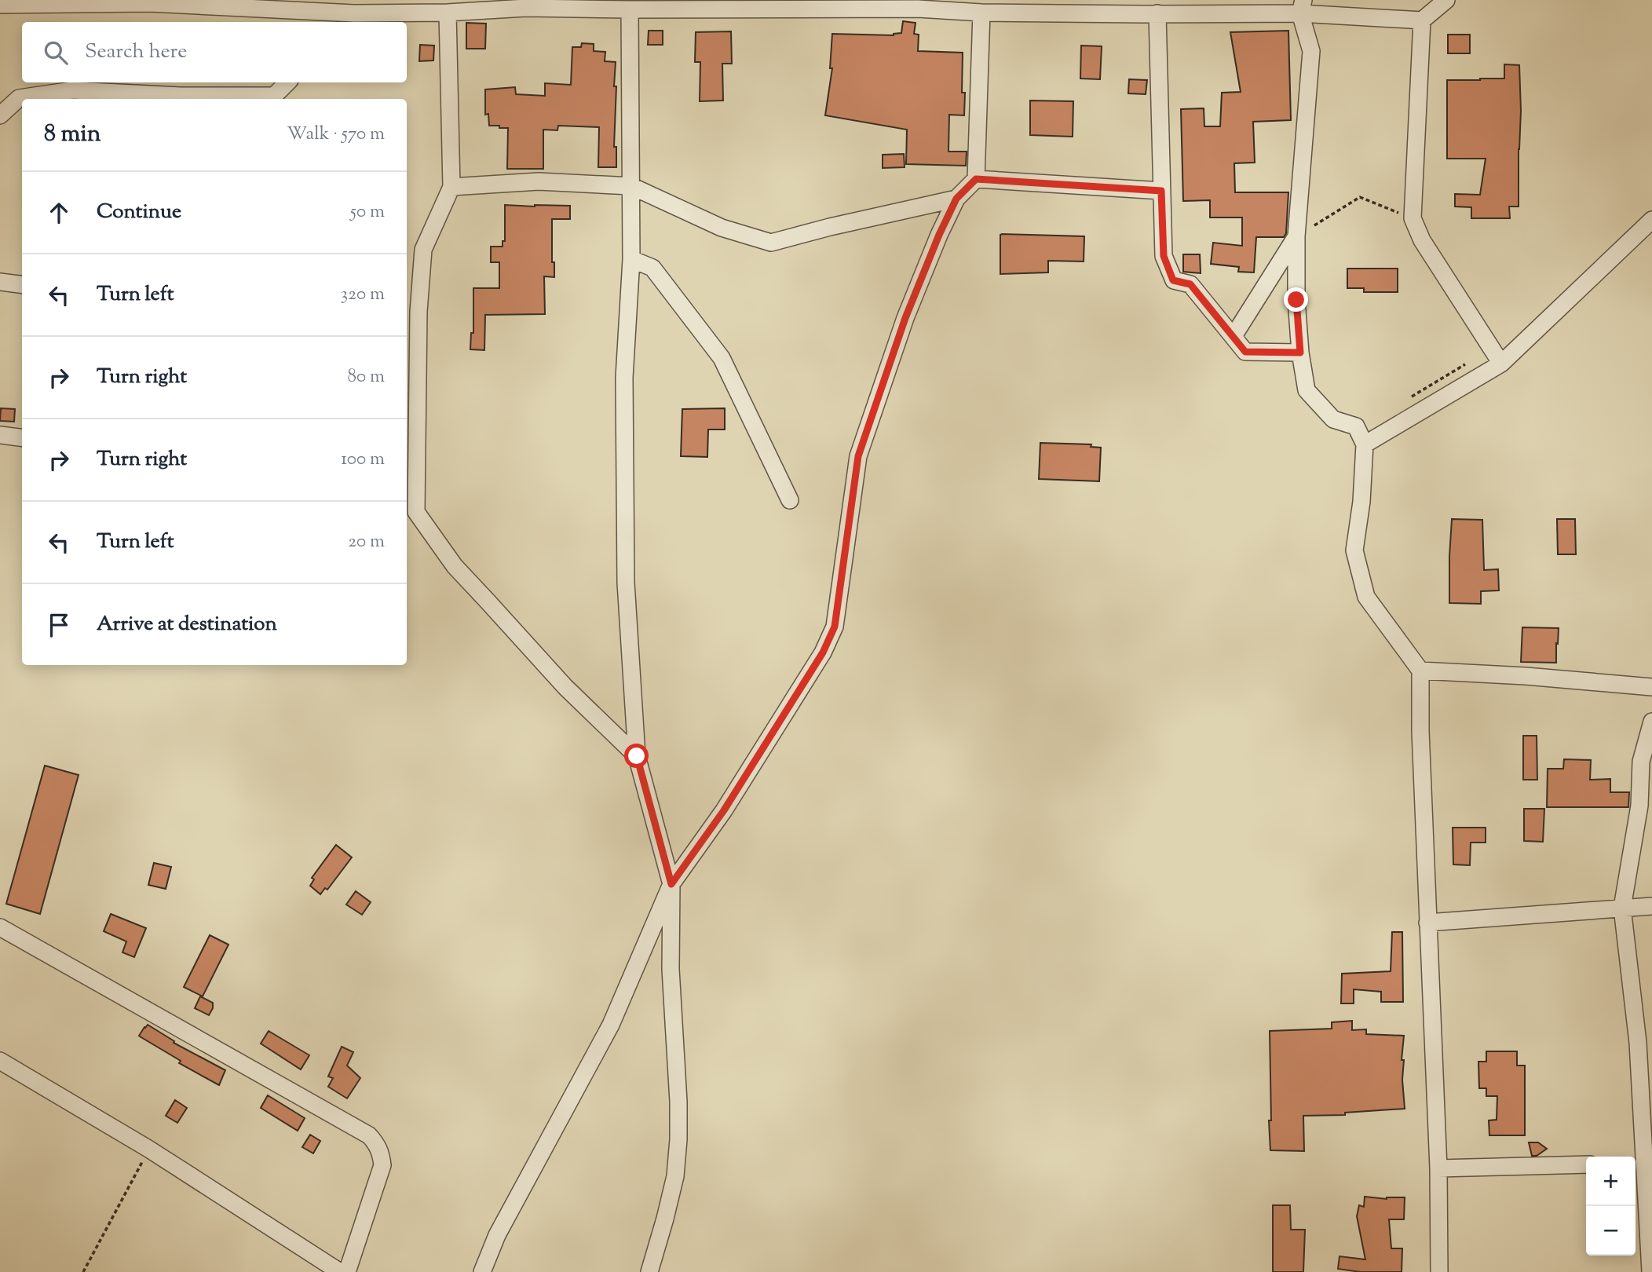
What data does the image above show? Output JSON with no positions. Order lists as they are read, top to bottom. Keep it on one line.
{"page":{"search":"Search here","heading":["8 min","Walk · 570 m"],"list":[["Continue","50 m"],["Turn left","320 m"],["Turn right","80 m"],["Turn right","100 m"],["Turn left","20 m"],"Arrive at destination"],"map_buttons":["+","−"]}}
